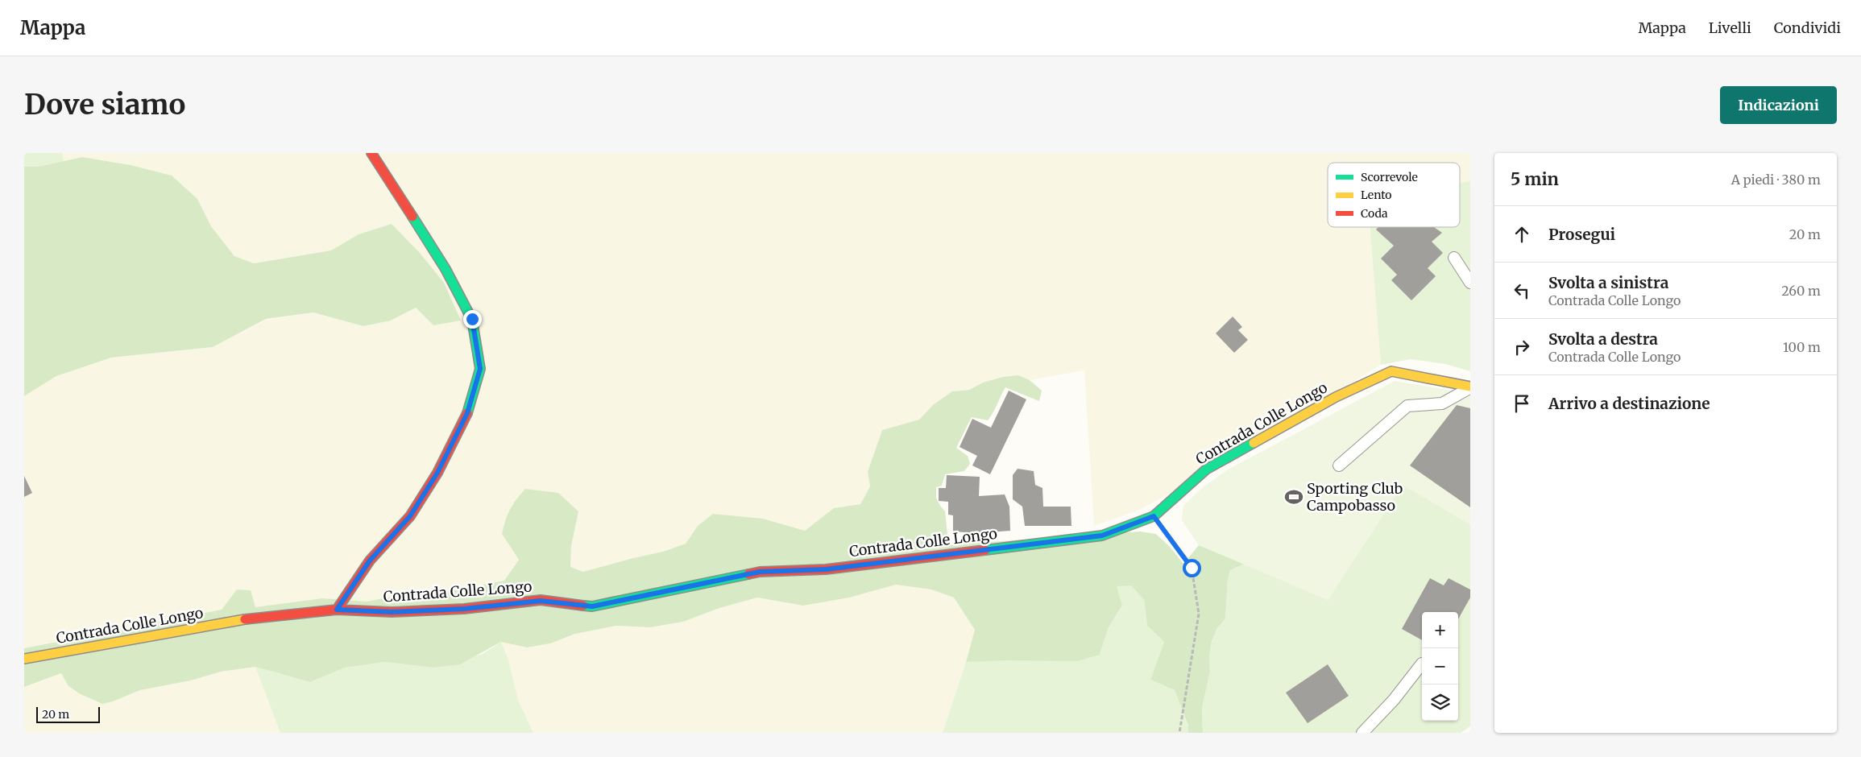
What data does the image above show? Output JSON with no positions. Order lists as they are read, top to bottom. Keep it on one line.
{"streets":{"street":["Contrada Colle Longo"]},"places":{"sports":["Sporting Club Campobasso"]},"legend":["Scorrevole","Lento","Coda"],"scale_bar":"20 m","page":{"header":"Mappa","nav":["Mappa","Livelli","Condividi"],"buttons":"Indicazioni","title":"Dove siamo","heading":["5 min","A piedi · 380 m"],"list":[["Prosegui","20 m"],["Svolta a sinistra","Contrada Colle Longo","260 m"],["Svolta a destra","Contrada Colle Longo","100 m"],"Arrivo a destinazione"],"map_buttons":["+","−"],"scale":"20 m"}}
